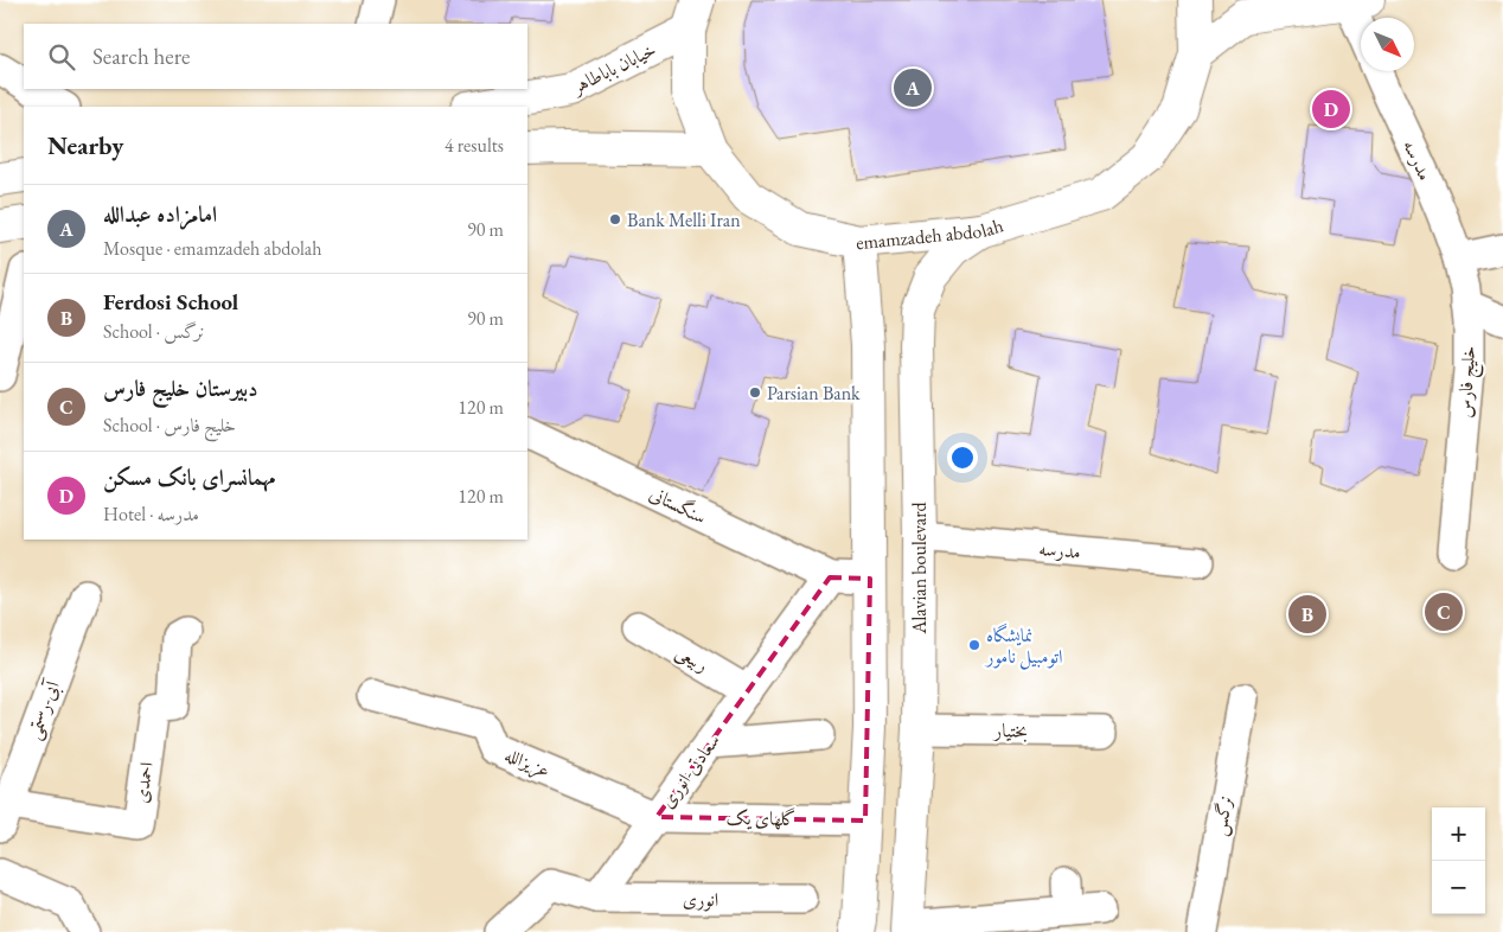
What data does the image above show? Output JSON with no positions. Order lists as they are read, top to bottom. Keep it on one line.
{"streets":{"main road":["خیابان باباطاهر","emamzadeh abdolah","Alavian boulevard"],"street":["مدرسه","خلیج فارس","سنگستانی","ربیعی","آبی-رستمی","بختیار","عزیزالله","سعادتی-انوری","احمدی","نرگس","گلهای یک","انوری"]},"crossings":[["خیابان باباطاهر","emamzadeh abdolah"],["مدرسه","خلیج فارس"],["مدرسه","Alavian boulevard"],["emamzadeh abdolah","Alavian boulevard"],["سنگستانی","سعادتی-انوری"],["Alavian boulevard","بختیار"],["ربیعی","سعادتی-انوری"],["آبی-رستمی","احمدی"],["عزیزالله","سعادتی-انوری"],["عزیزالله","گلهای یک"],["سعادتی-انوری","گلهای یک"],["سعادتی-انوری","انوری"]],"places":["Bank Melli Iran","Parsian Bank","نمایشگاه اتومبیل نامور"],"north":"bottom right","page":{"search":"Search here","pins":["A","D","C","B"],"heading":["Nearby","4 results"],"list":[{"mark":"A","name":"امامزاده عبدالله","note":"Mosque · emamzadeh abdolah","value":"90 m"},{"mark":"B","name":"Ferdosi School","note":"School · نرگس","value":"90 m"},{"mark":"C","name":"دبیرستان خلیج فارس","note":"School · خلیج فارس","value":"120 m"},{"mark":"D","name":"مهمانسرای بانک مسکن","note":"Hotel · مدرسه","value":"120 m"}],"map_buttons":["+","−"]}}
